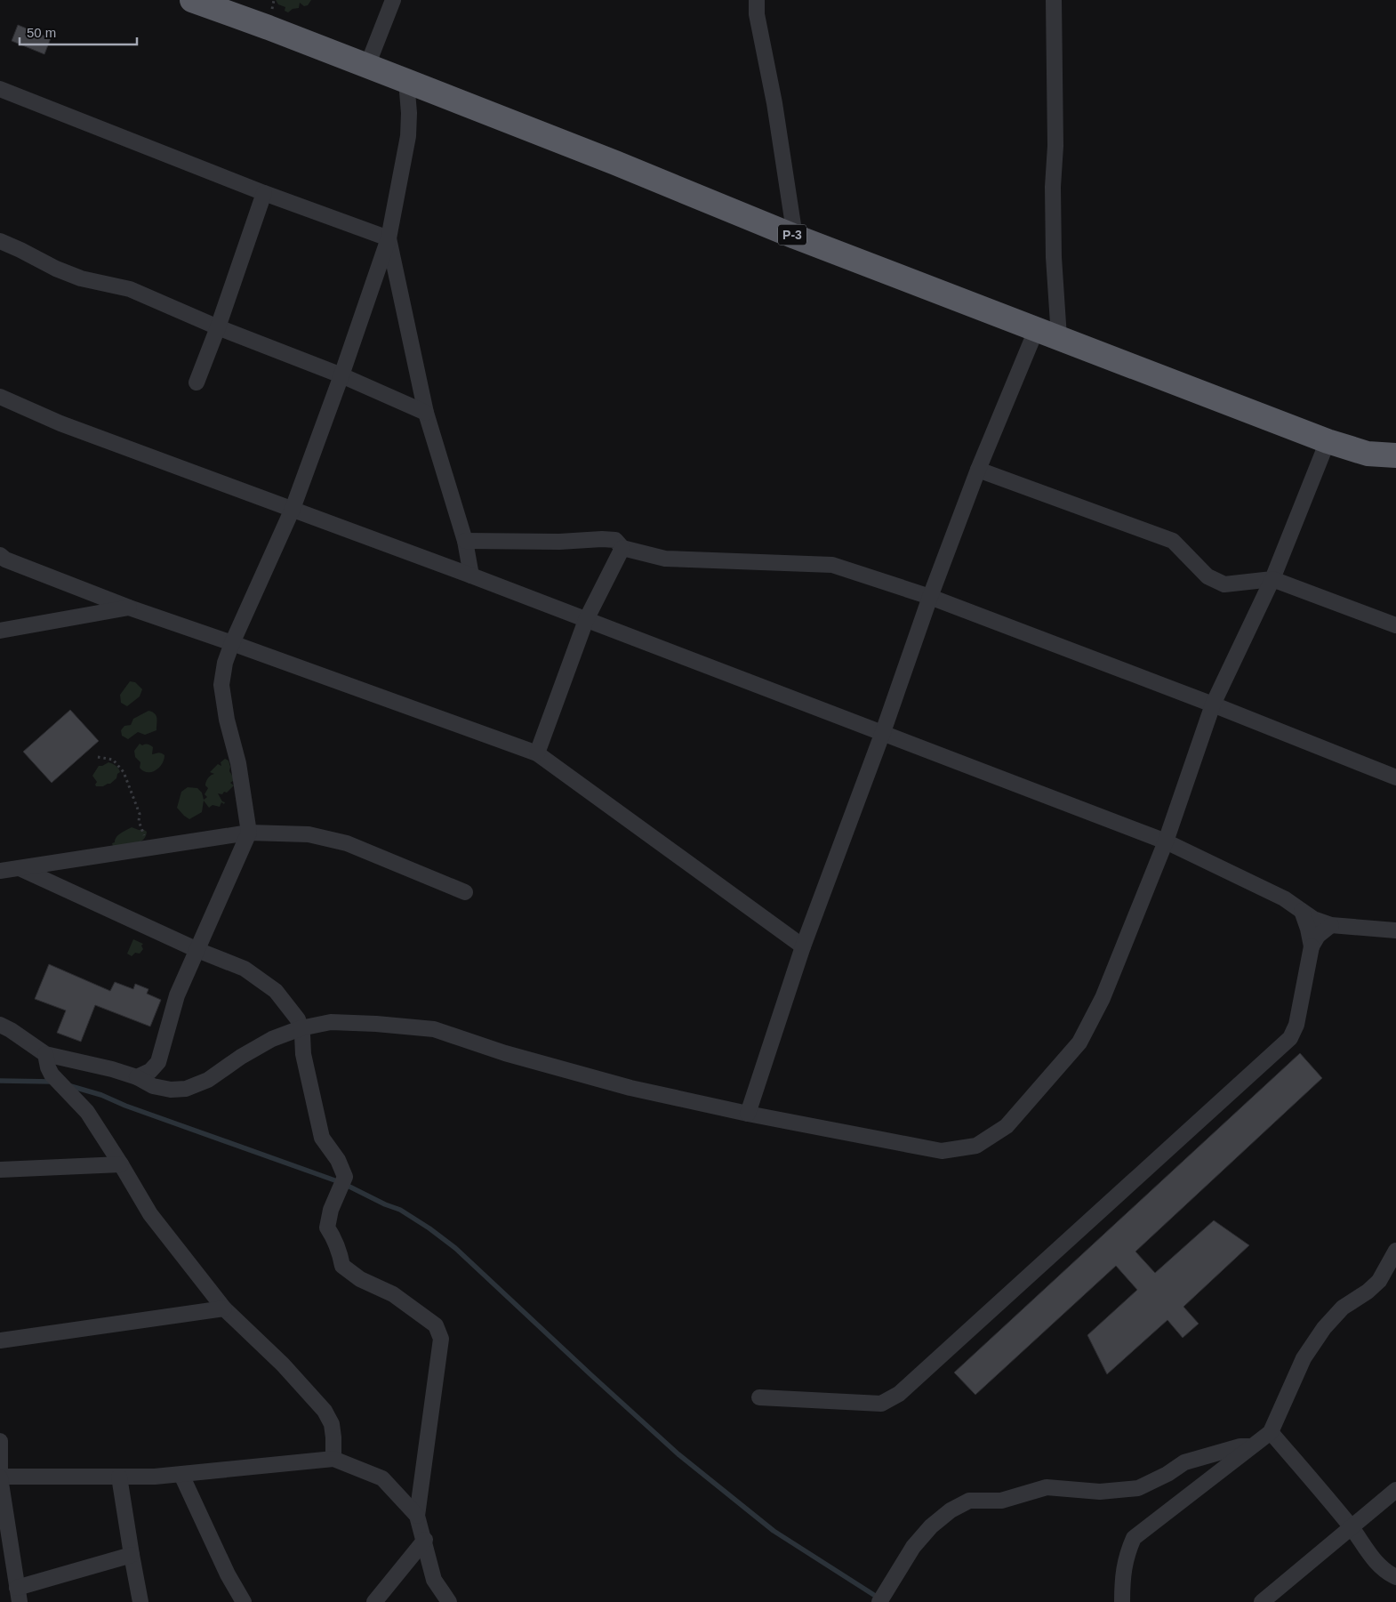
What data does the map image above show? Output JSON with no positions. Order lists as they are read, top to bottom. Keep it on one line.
{"streets":{"highway":["P-3"]},"scale_bar":"50 m"}
